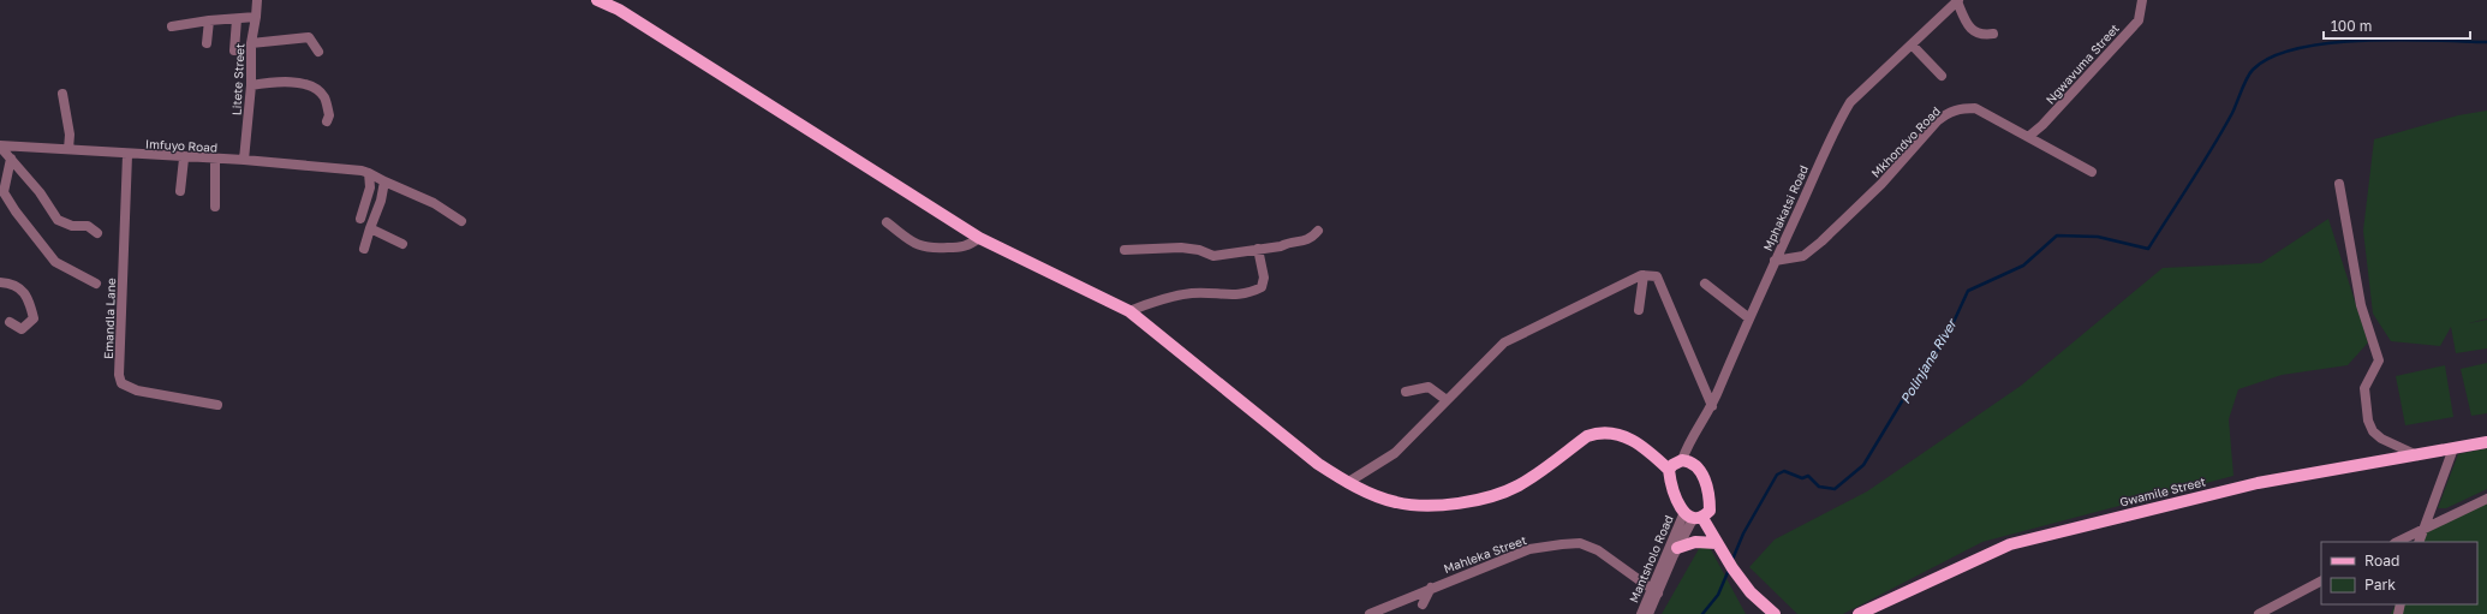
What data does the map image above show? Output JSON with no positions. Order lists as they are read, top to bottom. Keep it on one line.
{"streets":{"main road":["Gwamile Street"],"street":["Ngwavuma Street","Litete Street","Mkhondvo Road","Imfuyo Road","Mphakatsi Road","Emandla Lane","Mahleka Street","Mantsholo Road"]},"crossings":[["Ngwavuma Street","Mkhondvo Road"],["Litete Street","Imfuyo Road"],["Mkhondvo Road","Mphakatsi Road"],["Imfuyo Road","Emandla Lane"],["Mahleka Street","Mantsholo Road"]],"water":["Polinjane River"],"legend":["Road","Park"],"scale_bar":"100 m"}
